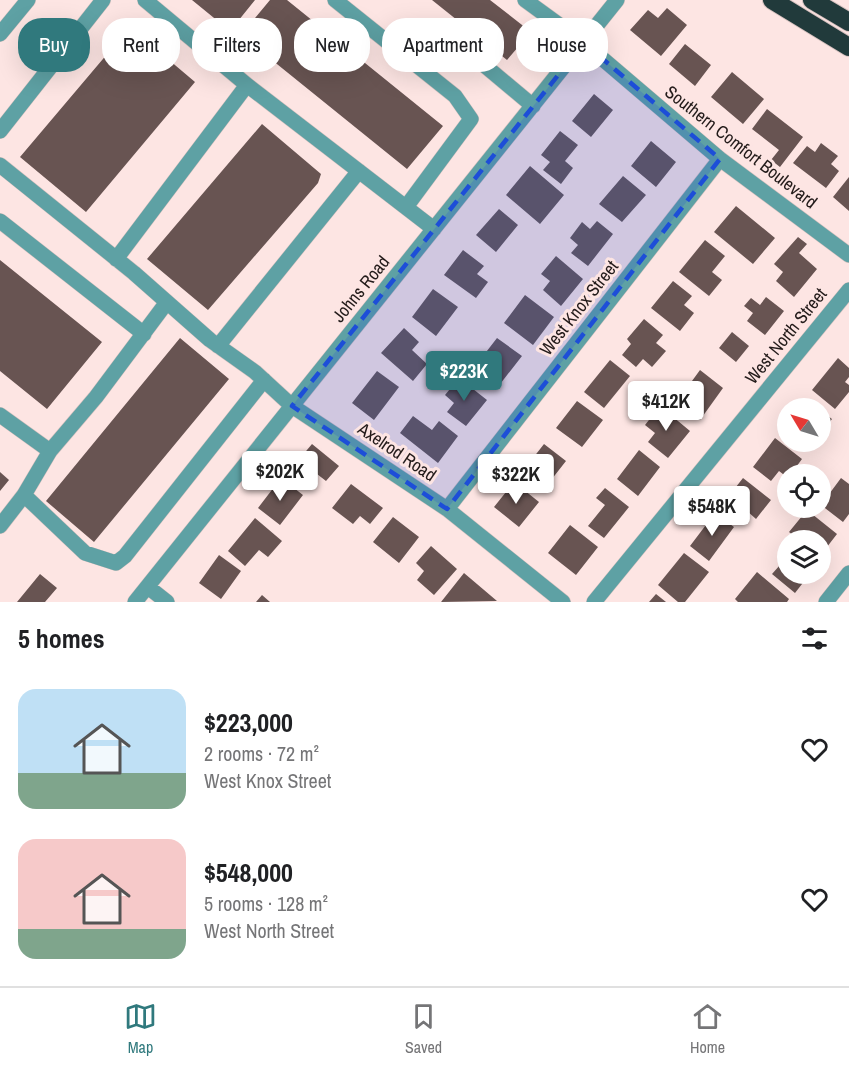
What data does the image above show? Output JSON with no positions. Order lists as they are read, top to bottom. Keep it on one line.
{"streets":{"street":["Southern Comfort Boulevard","Johns Road","West Knox Street","West North Street","Axelrod Road"]},"crossings":[["Southern Comfort Boulevard","West Knox Street"],["Johns Road","Axelrod Road"],["West Knox Street","Axelrod Road"]],"north":"top left","page":{"chip":["Buy","Rent","Filters","New","Apartment","House"],"price":["$223K","$412K","$202K","$322K","$548K"],"heading":"5 homes","list":[{"name":"$223,000","note":"2 rooms · 72 m² · West Knox Street"},{"name":"$548,000","note":"5 rooms · 128 m² · West North Street"}],"tabs":["Map","Saved","Home"]}}
